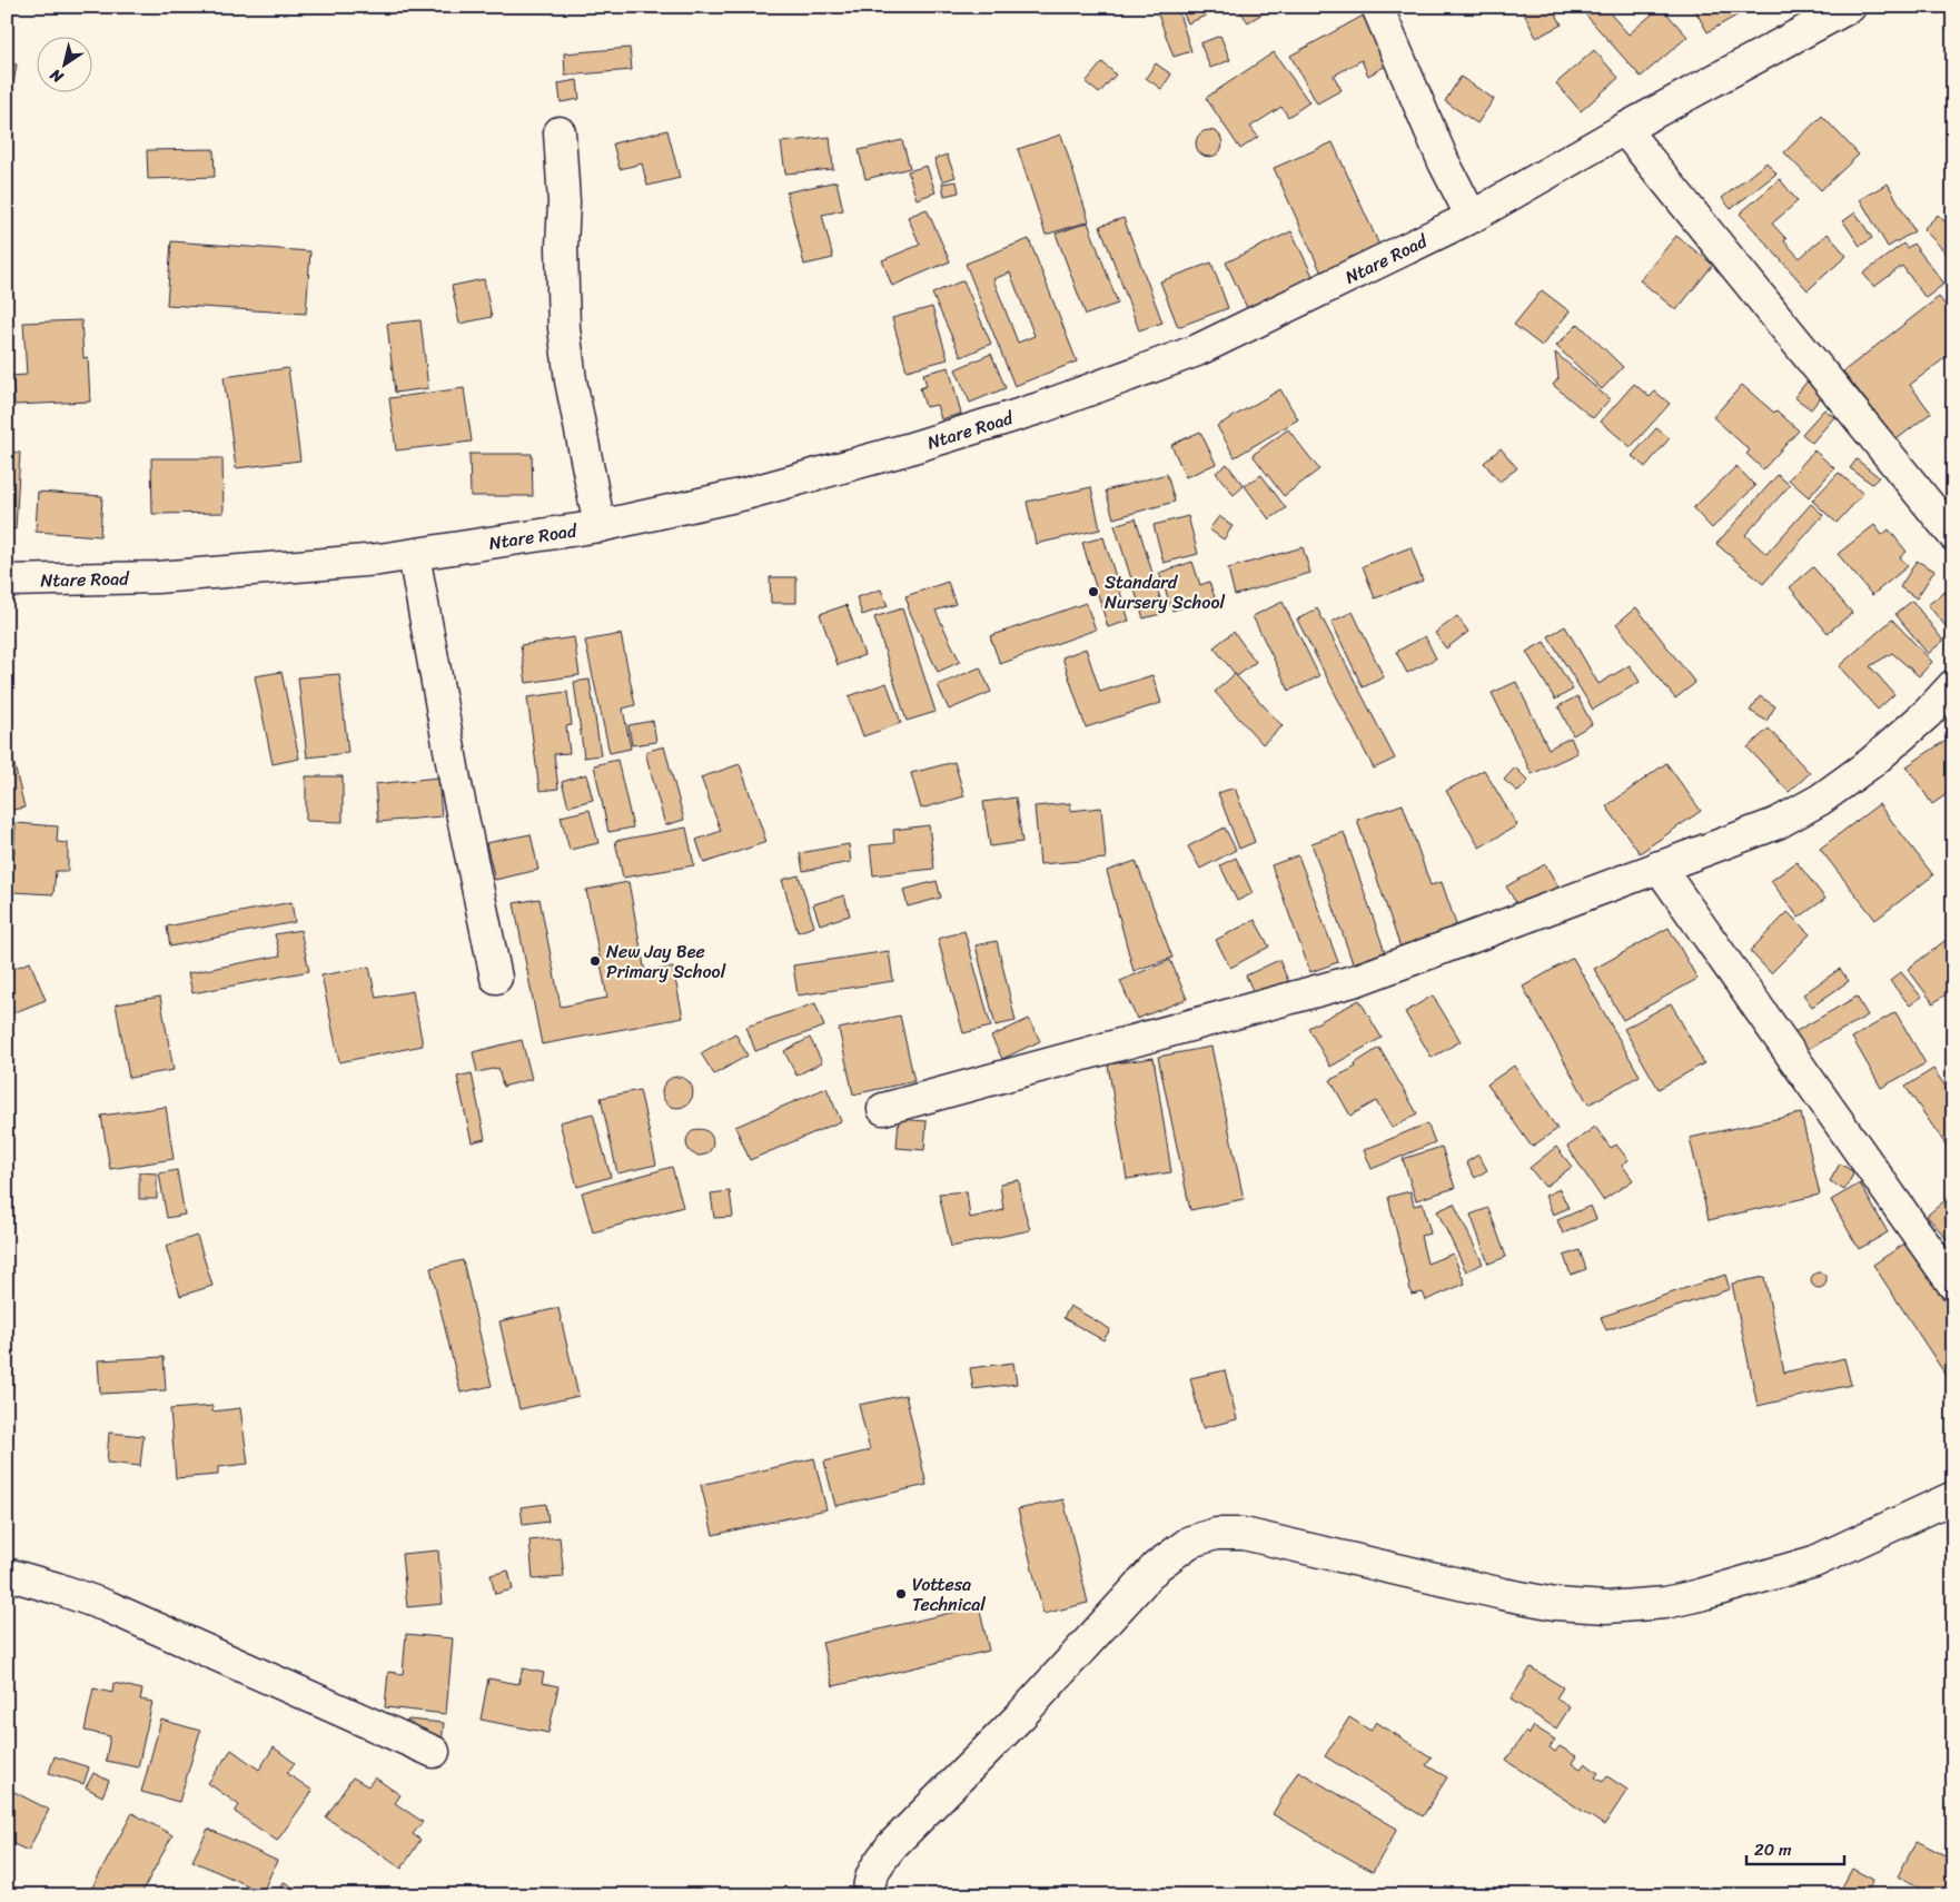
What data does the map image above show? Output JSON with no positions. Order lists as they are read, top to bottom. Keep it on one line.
{"streets":{"street":["Ntare Road"]},"places":["Standard Nursery School","New Jay Bee Primary School","Vottesa Technical"],"scale_bar":"20 m","north":"bottom left"}
